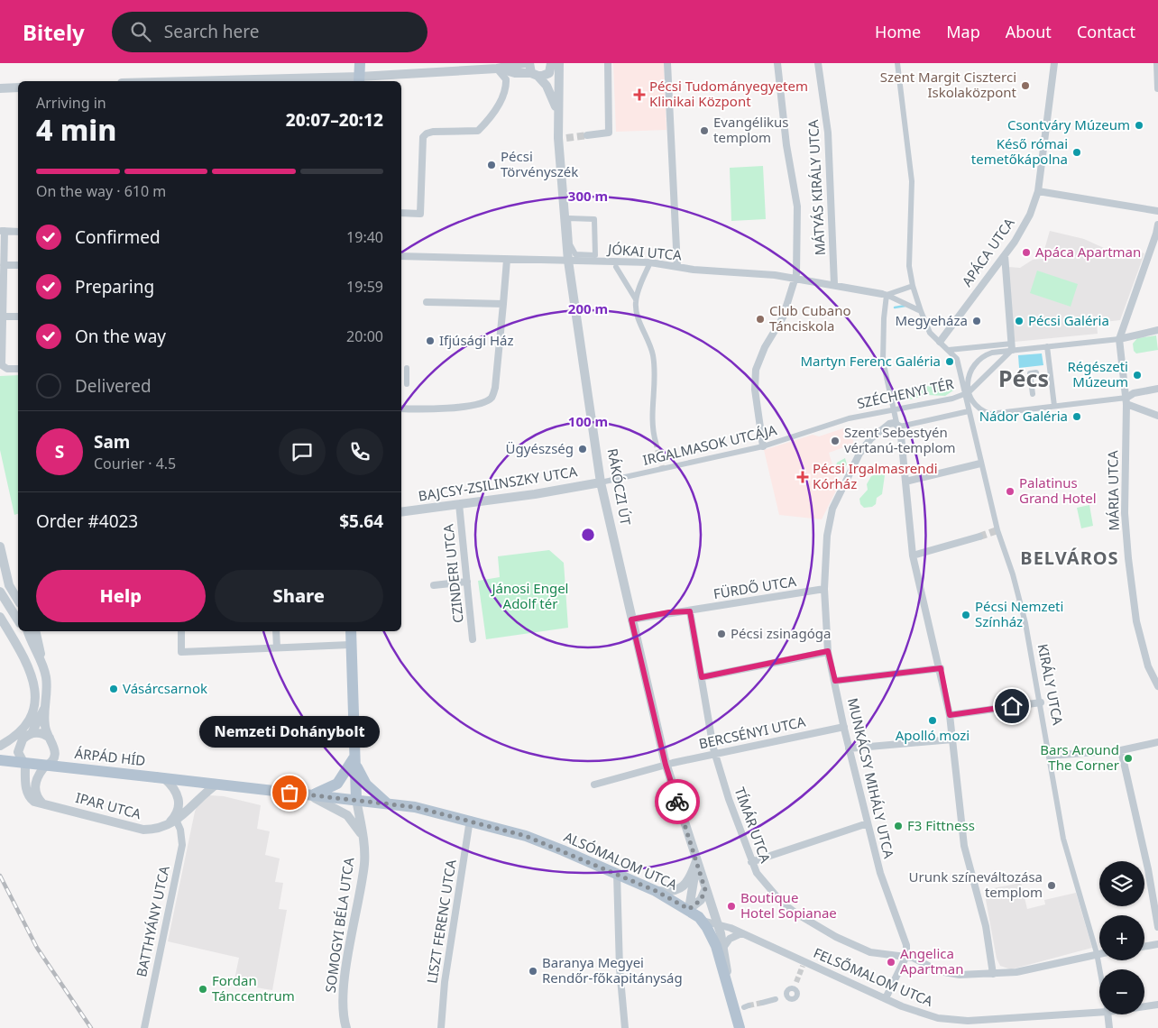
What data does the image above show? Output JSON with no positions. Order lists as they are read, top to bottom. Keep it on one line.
{"streets":{"main road":["RÁKÓCZI ÚT","ÁRPÁD HÍD","ALSÓMALOM UTCA"],"street":["MÁTYÁS KIRÁLY UTCA","JÓKAI UTCA","APÁCA UTCA","SZÉCHENYI TÉR","IRGALMASOK UTCÁJA","BAJCSY-ZSILINSZKY UTCA","MÁRIA UTCA","CZINDERI UTCA","FÜRDŐ UTCA","KIRÁLY UTCA","BERCSÉNYI UTCA","MUNKÁCSY MIHÁLY UTCA","IPAR UTCA","TÍMÁR UTCA","BATTHYÁNY UTCA","LISZT FERENC UTCA","SOMOGYI BÉLA UTCA","FELSŐMALOM UTCA"]},"crossings":[["MÁTYÁS KIRÁLY UTCA","JÓKAI UTCA"],["JÓKAI UTCA","RÁKÓCZI ÚT"],["SZÉCHENYI TÉR","IRGALMASOK UTCÁJA"],["SZÉCHENYI TÉR","MÁRIA UTCA"],["SZÉCHENYI TÉR","KIRÁLY UTCA"],["SZÉCHENYI TÉR","MUNKÁCSY MIHÁLY UTCA"],["IRGALMASOK UTCÁJA","BAJCSY-ZSILINSZKY UTCA"],["IRGALMASOK UTCÁJA","RÁKÓCZI ÚT"],["BAJCSY-ZSILINSZKY UTCA","RÁKÓCZI ÚT"],["BAJCSY-ZSILINSZKY UTCA","CZINDERI UTCA"],["RÁKÓCZI ÚT","FÜRDŐ UTCA"],["RÁKÓCZI ÚT","BERCSÉNYI UTCA"],["RÁKÓCZI ÚT","ALSÓMALOM UTCA"],["RÁKÓCZI ÚT","FELSŐMALOM UTCA"],["FÜRDŐ UTCA","MUNKÁCSY MIHÁLY UTCA"],["FÜRDŐ UTCA","TÍMÁR UTCA"],["KIRÁLY UTCA","TÍMÁR UTCA"],["BERCSÉNYI UTCA","MUNKÁCSY MIHÁLY UTCA"],["BERCSÉNYI UTCA","TÍMÁR UTCA"],["ÁRPÁD HÍD","IPAR UTCA"],["MUNKÁCSY MIHÁLY UTCA","TÍMÁR UTCA"],["IPAR UTCA","BATTHYÁNY UTCA"],["ALSÓMALOM UTCA","LISZT FERENC UTCA"]],"districts":["Pécs","BELVÁROS"],"parks":["Jánosi Engel Adolf tér"],"places":{"other":["Szent Margit Ciszterci Iskolaközpont","Csontváry Múzeum","Evangélikus templom","Késő római temetőkápolna","Pécsi Törvényszék","Apáca Apartman","Club Cubano Tánciskola","Megyeháza","Pécsi Galéria","Ifjúsági Ház","Martyn Ferenc Galéria","Régészeti Múzeum","Nádor Galéria","Szent Sebestyén vértanú-templom","Ügyészség","Palatinus Grand Hotel","Pécsi Nemzeti Színház","Pécsi zsinagóga","Vásárcsarnok","Apolló mozi","Bars Around The Corner","Nemzeti Dohánybolt","F3 Fittness","Urunk színeváltozása templom","Boutique Hotel Sopianae","Angelica Apartman","Baranya Megyei Rendőr-főkapitányság","Fordan Tánccentrum"],"health":["Pécsi Tudományegyetem Klinikai Központ","Pécsi Irgalmasrendi Kórház"]},"page":{"header":"Bitely","search":"Search here","nav":["Home","Map","About","Contact"],"heading":["4 min","Arriving in","20:07–20:12"],"panel":["Sam","Courier · 4.5","Order #4023","$5.64"],"bar":"On the way · 610 m","list":[["Confirmed","19:40"],["Preparing","19:59"],["On the way","20:00"],"Delivered"],"round":"S","buttons":["Help","Share"],"bubble":"Nemzeti Dohánybolt","map_buttons":["+","−"]},"rings":["300 m","200 m","100 m"]}
